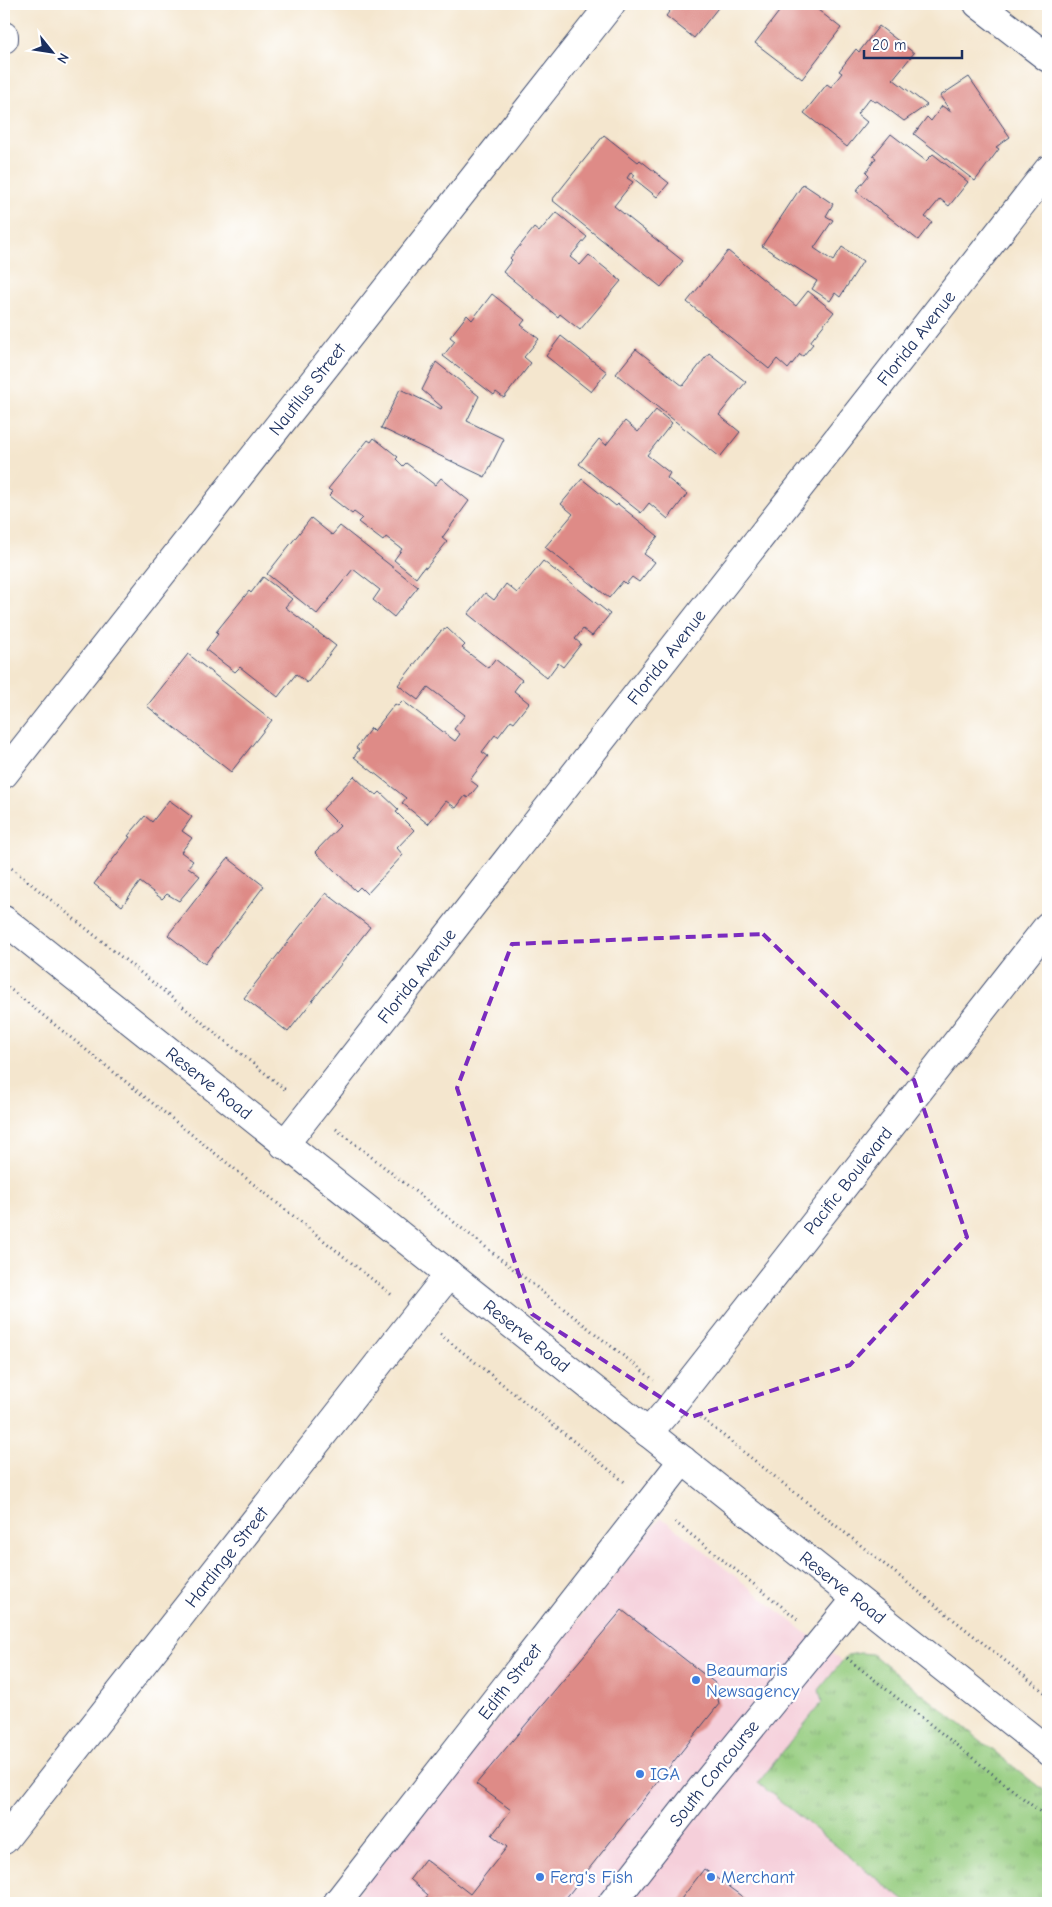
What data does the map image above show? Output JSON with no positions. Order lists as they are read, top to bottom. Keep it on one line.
{"streets":{"street":["Florida Avenue","Nautilus Street","Reserve Road","Pacific Boulevard","Hardinge Street","Edith Street","South Concourse"]},"crossings":[["Florida Avenue","Reserve Road"],["Reserve Road","Pacific Boulevard"],["Reserve Road","Hardinge Street"],["Reserve Road","Edith Street"],["Reserve Road","South Concourse"]],"places":["Beaumaris Newsagency","IGA","Ferg's Fish","Merchant"],"scale_bar":"20 m","north":"bottom right"}
